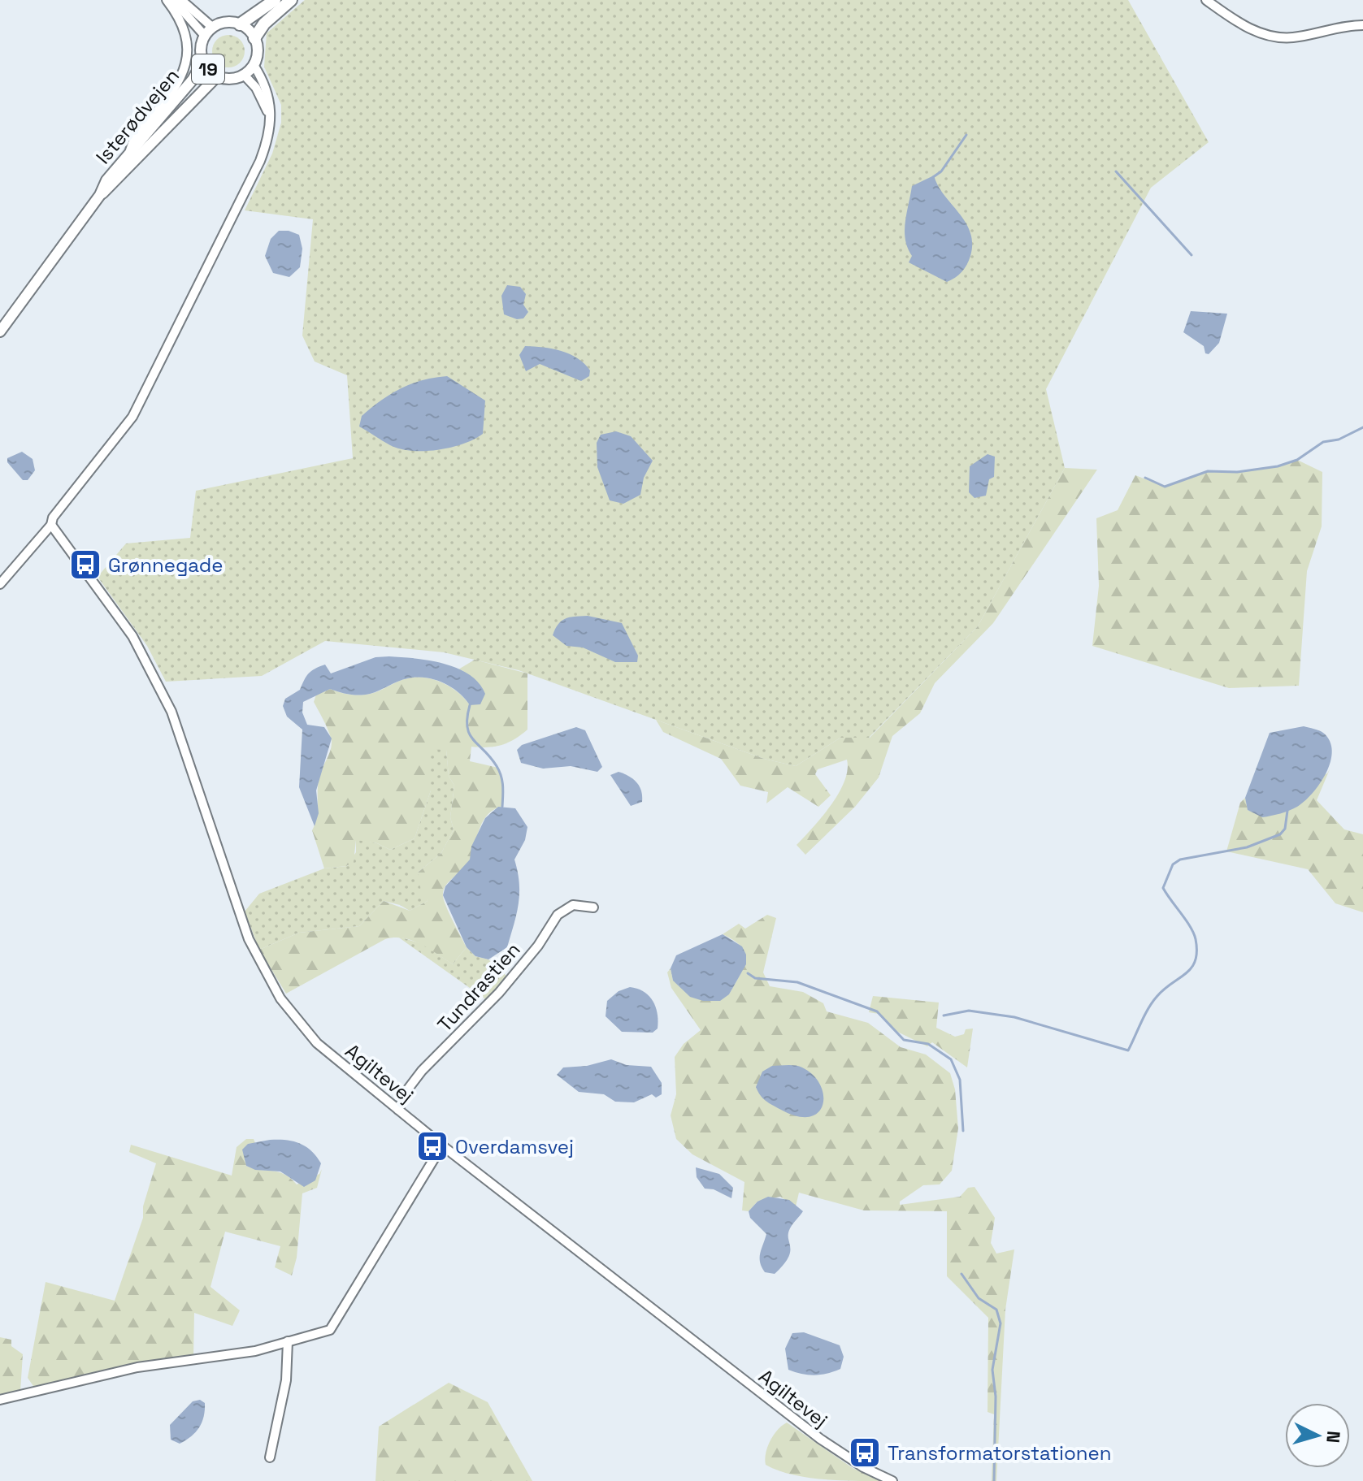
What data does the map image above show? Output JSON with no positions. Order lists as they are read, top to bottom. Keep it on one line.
{"streets":{"highway":["19"],"main road":["Isterødvejen"],"street":["Tundrastien","Agiltevej"]},"crossings":[["19","Isterødvejen"],["Tundrastien","Agiltevej"]],"places":{"bus stop":["Grønnegade","Overdamsvej","Transformatorstationen"]},"north":"right"}
